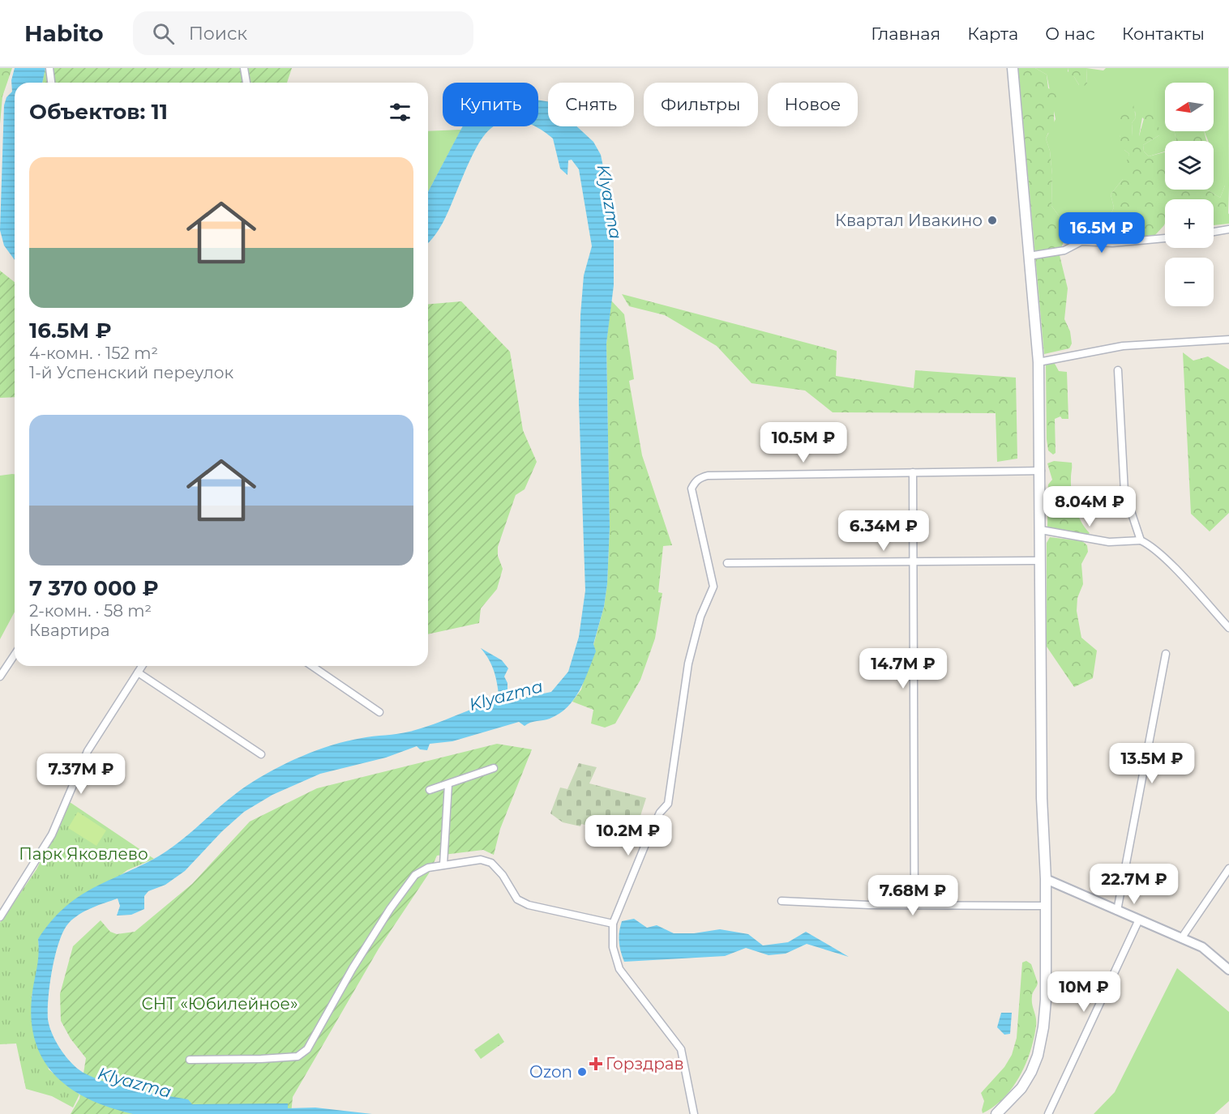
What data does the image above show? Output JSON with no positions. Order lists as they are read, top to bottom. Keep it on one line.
{"water":["Klyazma"],"parks":["Парк Яковлево","СНТ «Юбилейное»"],"places":{"other":["Квартал Ивакино","Ozon"],"health":["Горздрав"]},"north":"left","page":{"header":"Habito","search":"Поиск","nav":["Главная","Карта","О нас","Контакты"],"map_buttons":["+","−"],"chip":["Купить","Снять","Фильтры","Новое"],"heading":"Объектов: 11","list":[{"name":"16.5M ₽","note":"4-комн. · 152 m² · 1-й Успенский переулок"},{"name":"7 370 000 ₽","note":"2-комн. · 58 m² · Квартира"}],"price":["16.5M ₽","10.5M ₽","8.04M ₽","6.34M ₽","14.7M ₽","13.5M ₽","7.37M ₽","10.2M ₽","22.7M ₽","7.68M ₽","10M ₽"]}}
